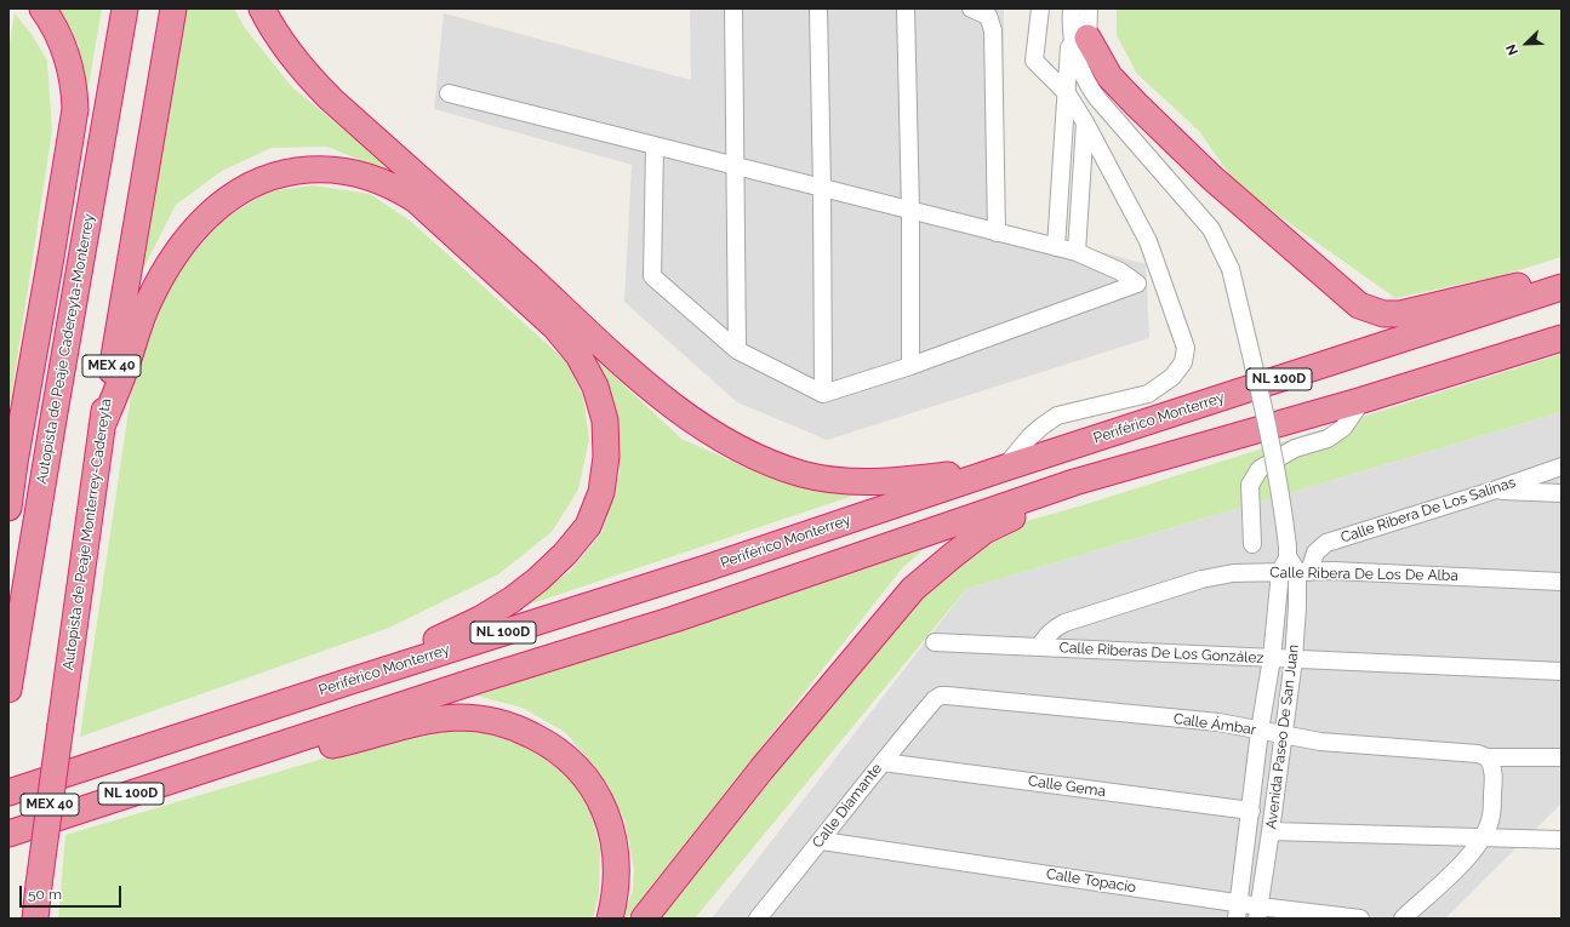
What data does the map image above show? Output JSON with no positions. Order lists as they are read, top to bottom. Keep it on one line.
{"streets":{"highway":["Autopista de Peaje Cadereyta-Monterrey","MEX 40","NL 100D","Periférico Monterrey","Autopista de Peaje Monterrey-Cadereyta"],"street":["Calle Ribera De Los Salinas","Calle Ribera De Los De Alba","Calle Riberas De Los González","Calle Ámbar","Avenida Paseo De San Juan","Calle Gema","Calle Diamante","Calle Topacio"]},"crossings":[["Calle Ribera De Los Salinas","Calle Ribera De Los De Alba"],["Calle Ribera De Los Salinas","Avenida Paseo De San Juan"],["Calle Ribera De Los De Alba","Calle Riberas De Los González"],["Calle Ribera De Los De Alba","Avenida Paseo De San Juan"],["Calle Riberas De Los González","Avenida Paseo De San Juan"],["Calle Ámbar","Avenida Paseo De San Juan"],["Calle Ámbar","Calle Diamante"],["Avenida Paseo De San Juan","Calle Gema"],["Avenida Paseo De San Juan","Calle Topacio"],["Calle Gema","Calle Diamante"],["Calle Diamante","Calle Topacio"]],"scale_bar":"50 m","north":"bottom left"}
